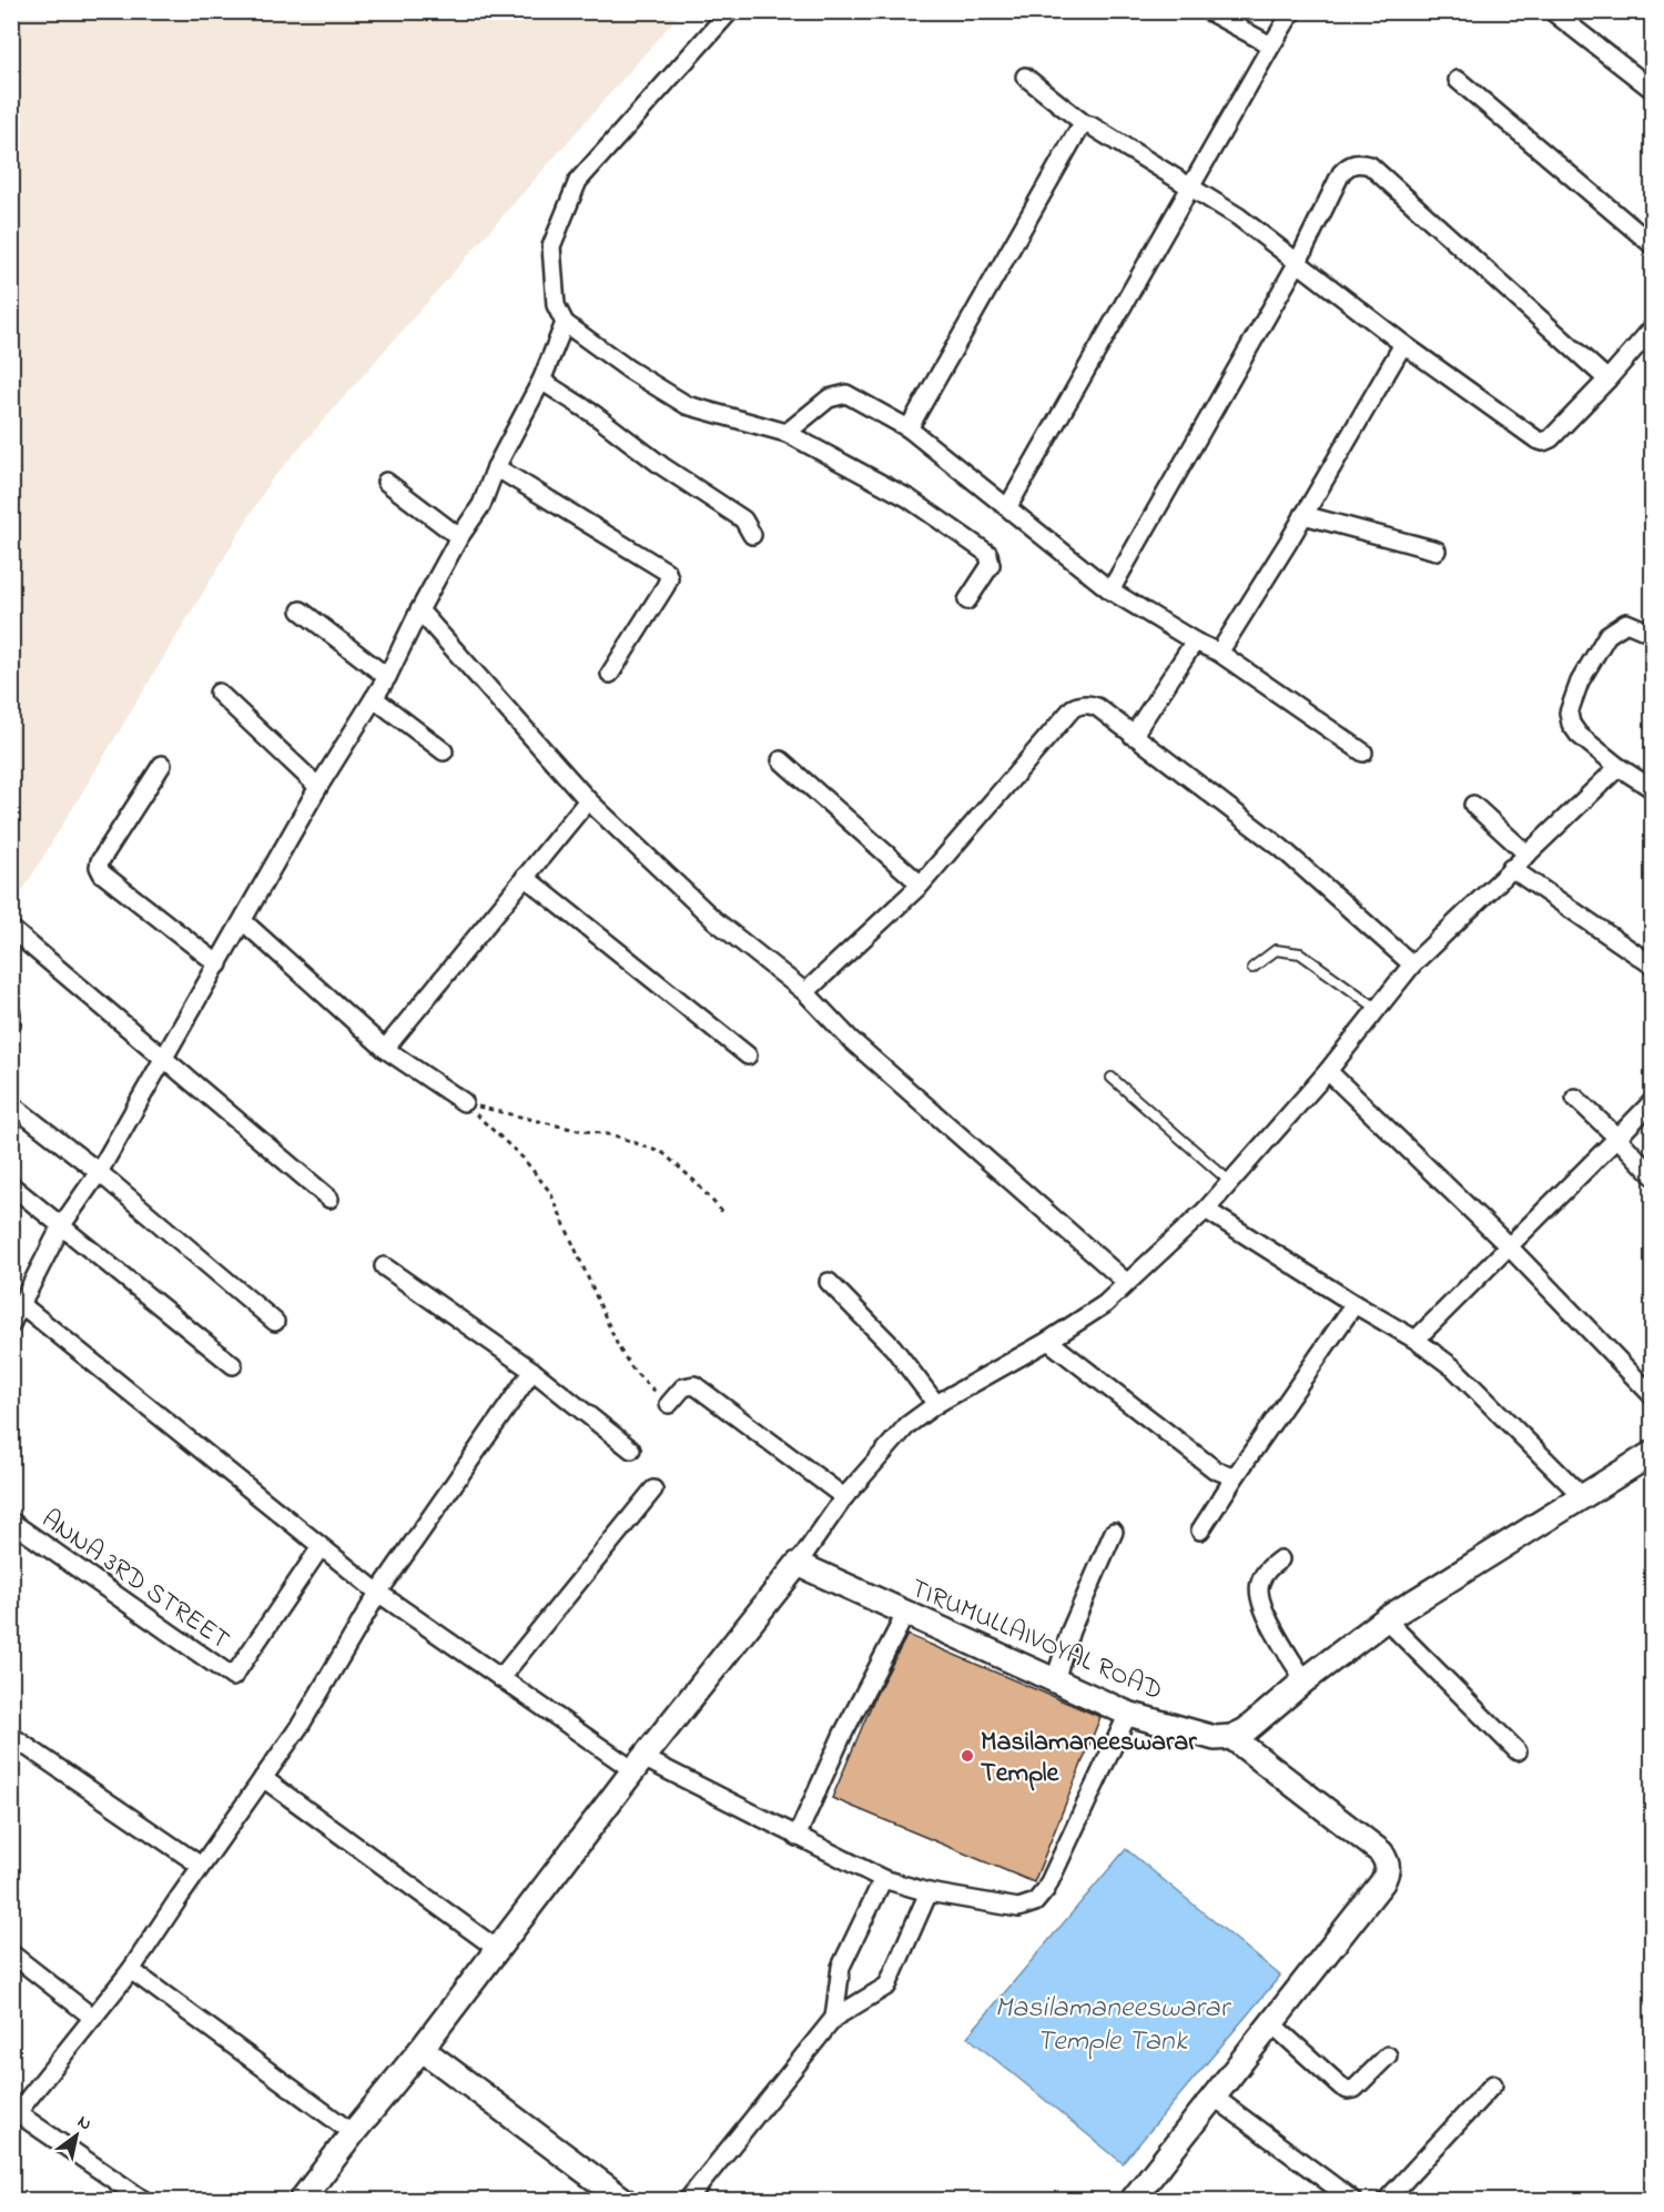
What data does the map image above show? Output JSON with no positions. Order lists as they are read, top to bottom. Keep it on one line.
{"streets":{"street":["ANNA 3RD STREET","TIRUMULLAIVOYAL ROAD"]},"water":["Masilamaneeswarar Temple Tank"],"places":["Masilamaneeswarar Temple"],"north":"top right"}
